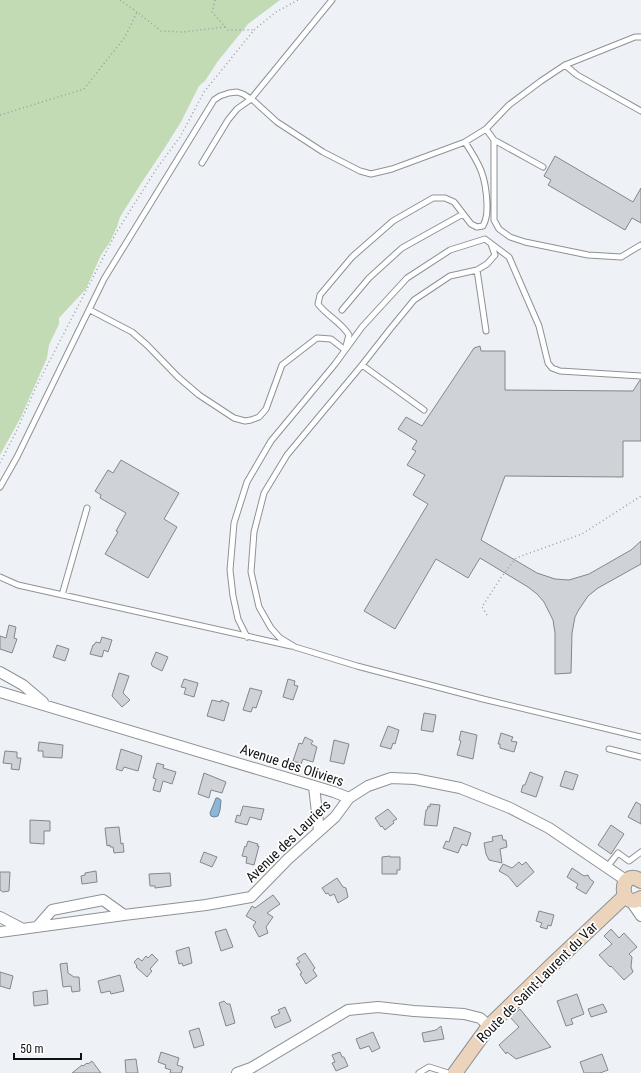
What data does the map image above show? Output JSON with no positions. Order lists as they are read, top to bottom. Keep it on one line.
{"streets":{"main road":["Route de Saint-Laurent du Var"],"street":["Avenue des Oliviers","Avenue des Lauriers"]},"crossings":[["Avenue des Oliviers","Avenue des Lauriers"]],"scale_bar":"50 m"}
